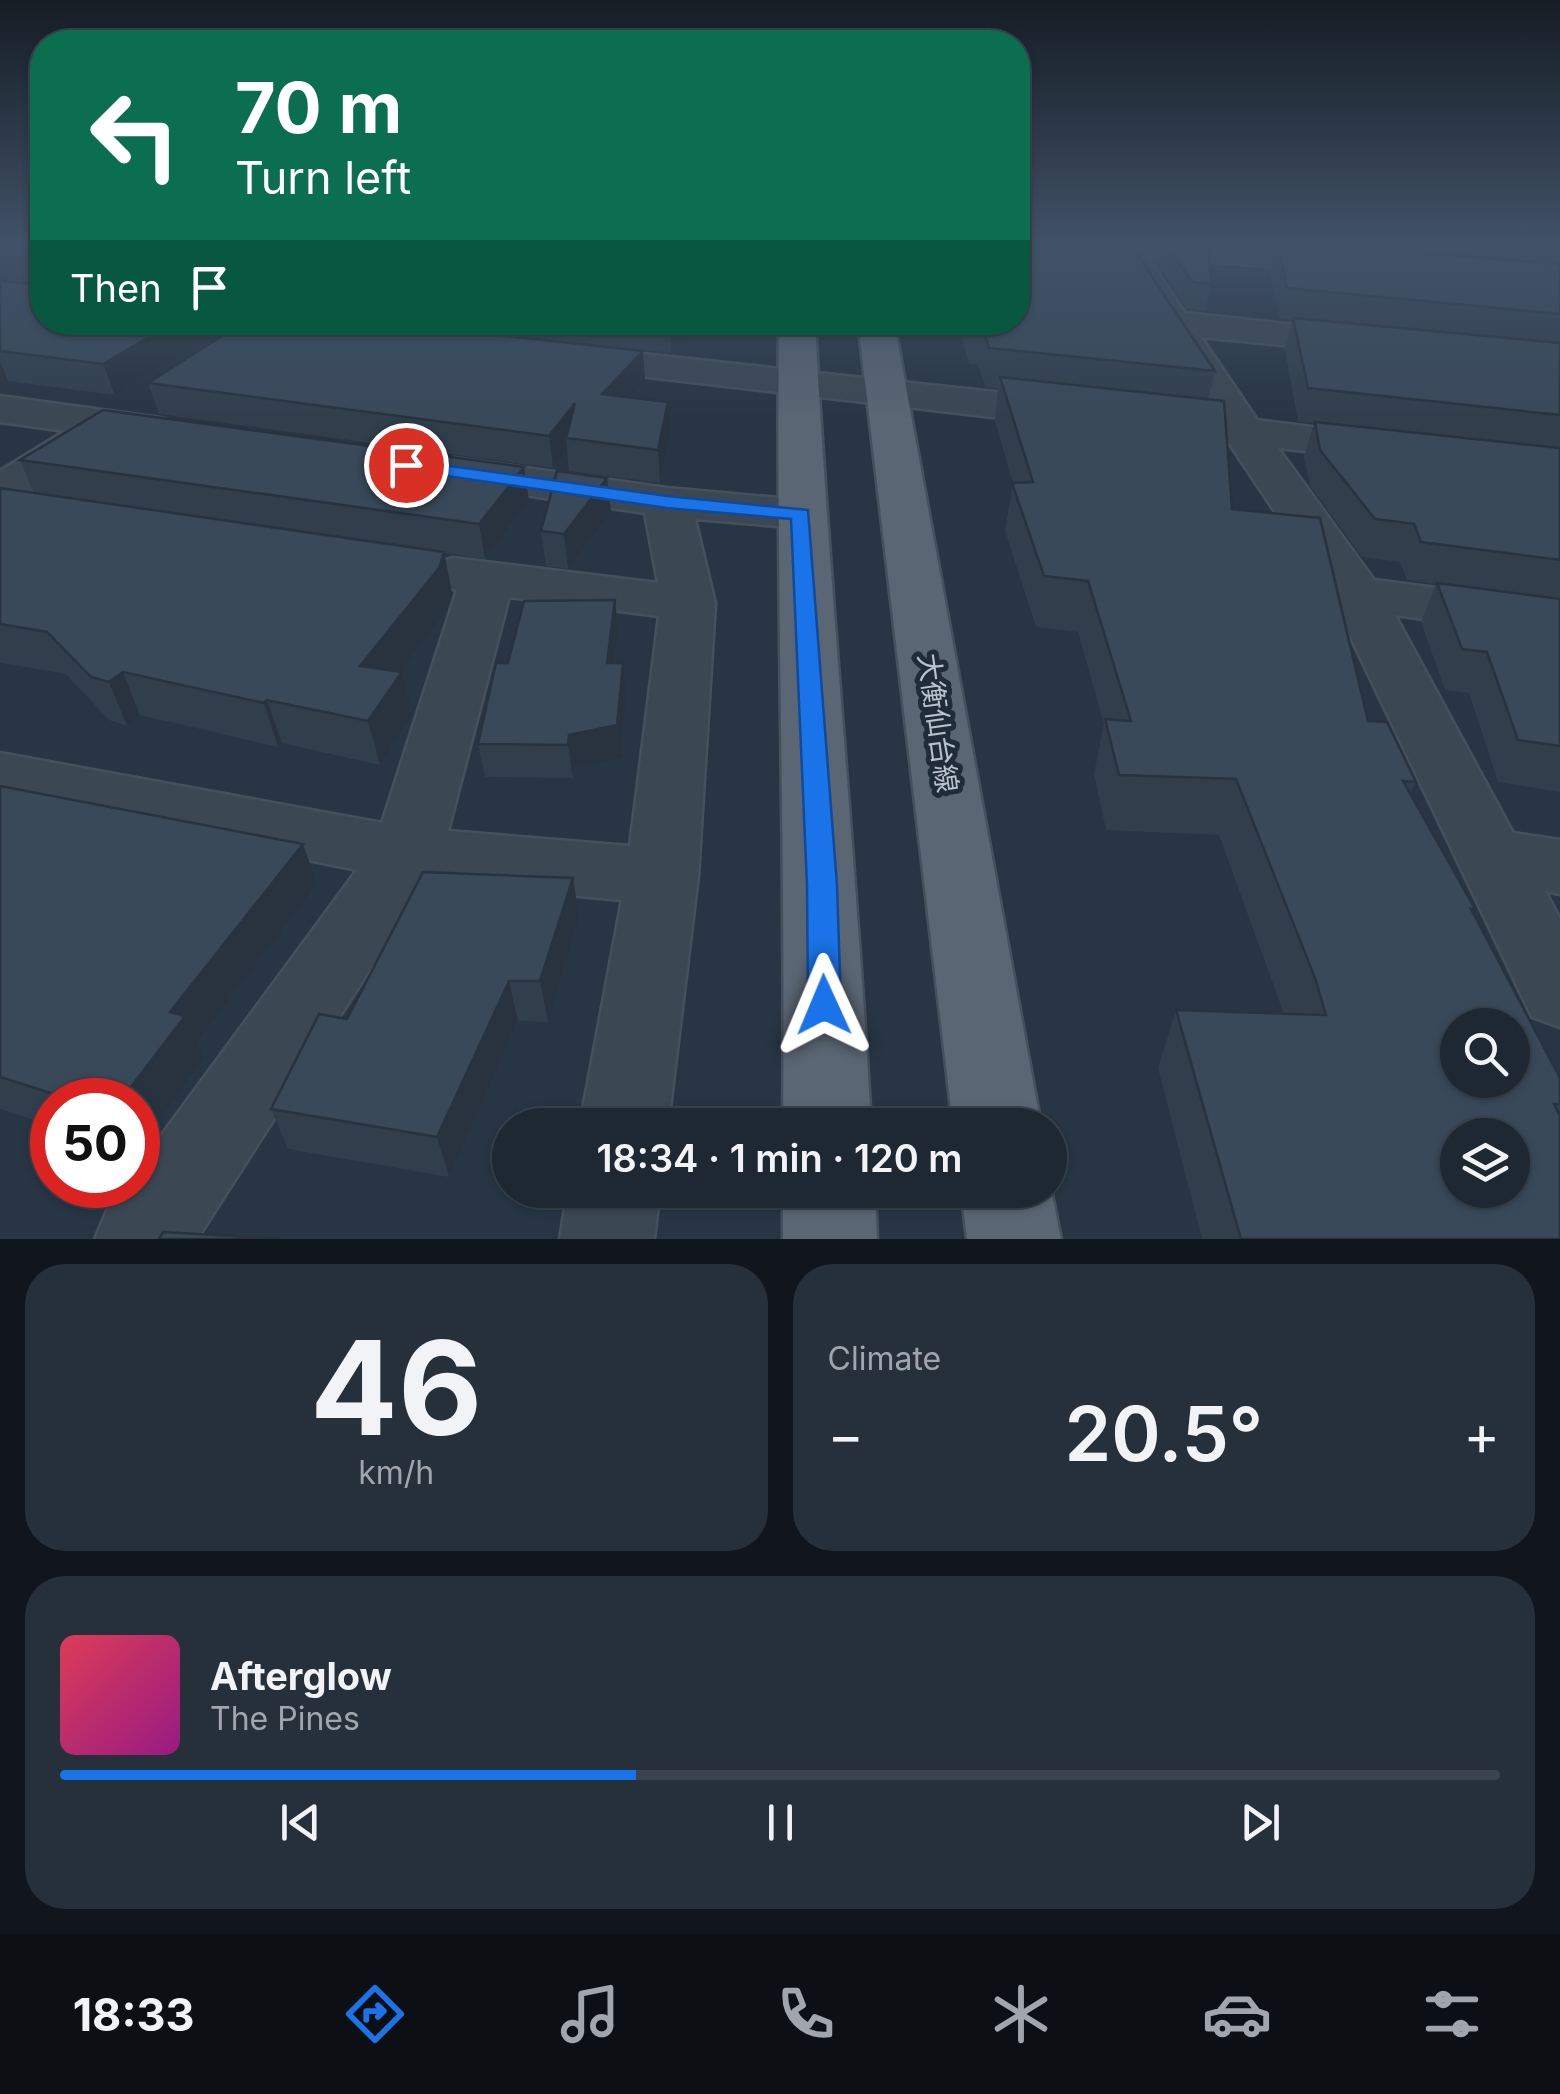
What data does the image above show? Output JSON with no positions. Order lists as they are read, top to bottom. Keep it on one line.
{"streets":{"main road":["大衡仙台線"]},"page":{"turn":["70 m","Turn left"],"then":"Then","limit":"50","trip":"18:34 · 1 min · 120 m","tile":[["46","km/h"],"Climate"],"heat":["−","20.5°","+"],"song":["Afterglow","The Pines"],"tabs":"18:33"}}
